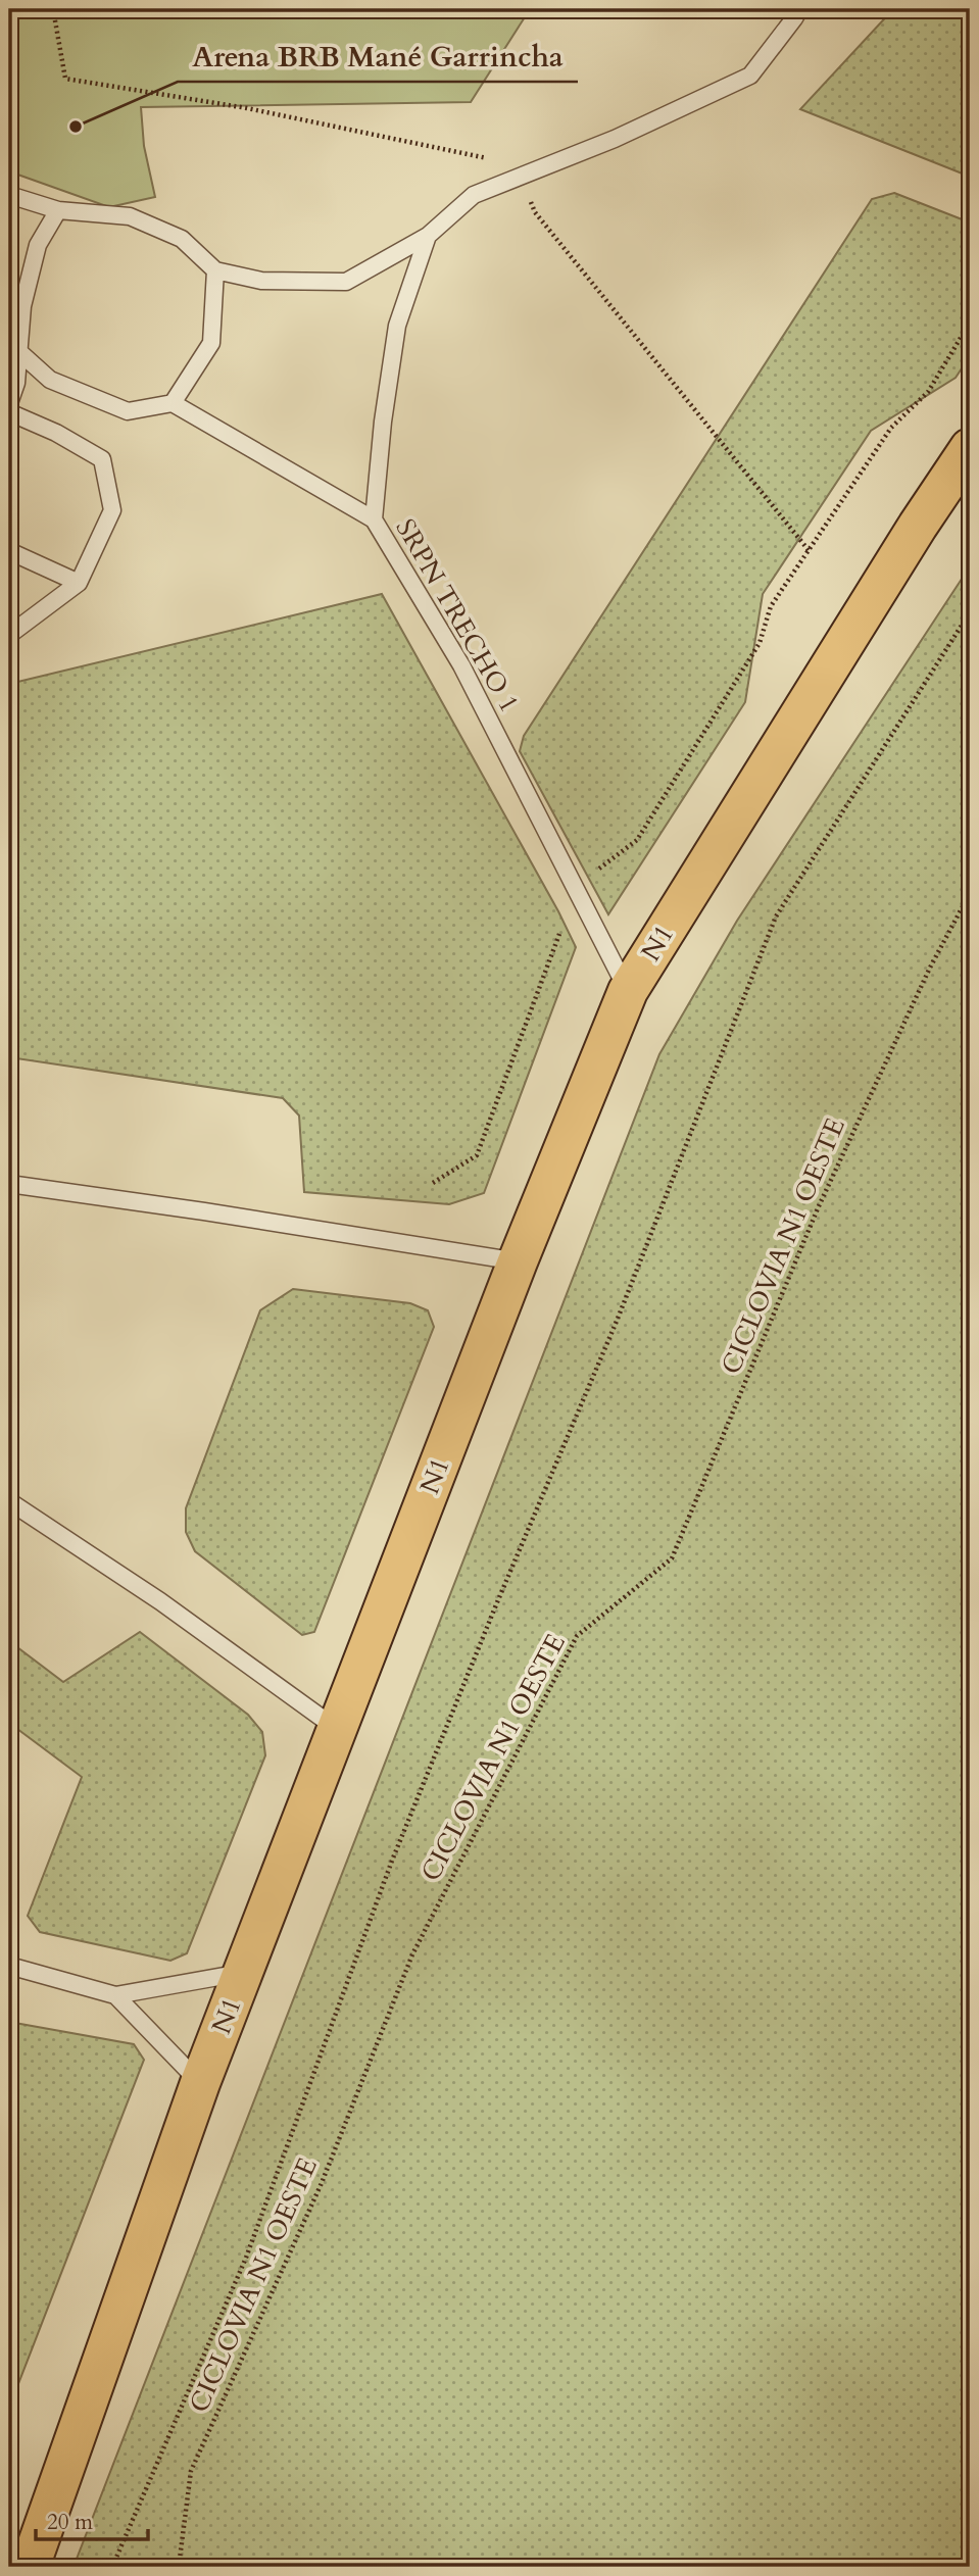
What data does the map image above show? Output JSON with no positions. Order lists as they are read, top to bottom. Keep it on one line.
{"streets":{"highway":["N1"],"lane":["SRPN TRECHO 1"],"path":["CICLOVIA N1 OESTE"]},"crossings":[["SRPN TRECHO 1","N1"]],"places":["Arena BRB Mané Garrincha"],"scale_bar":"20 m"}
